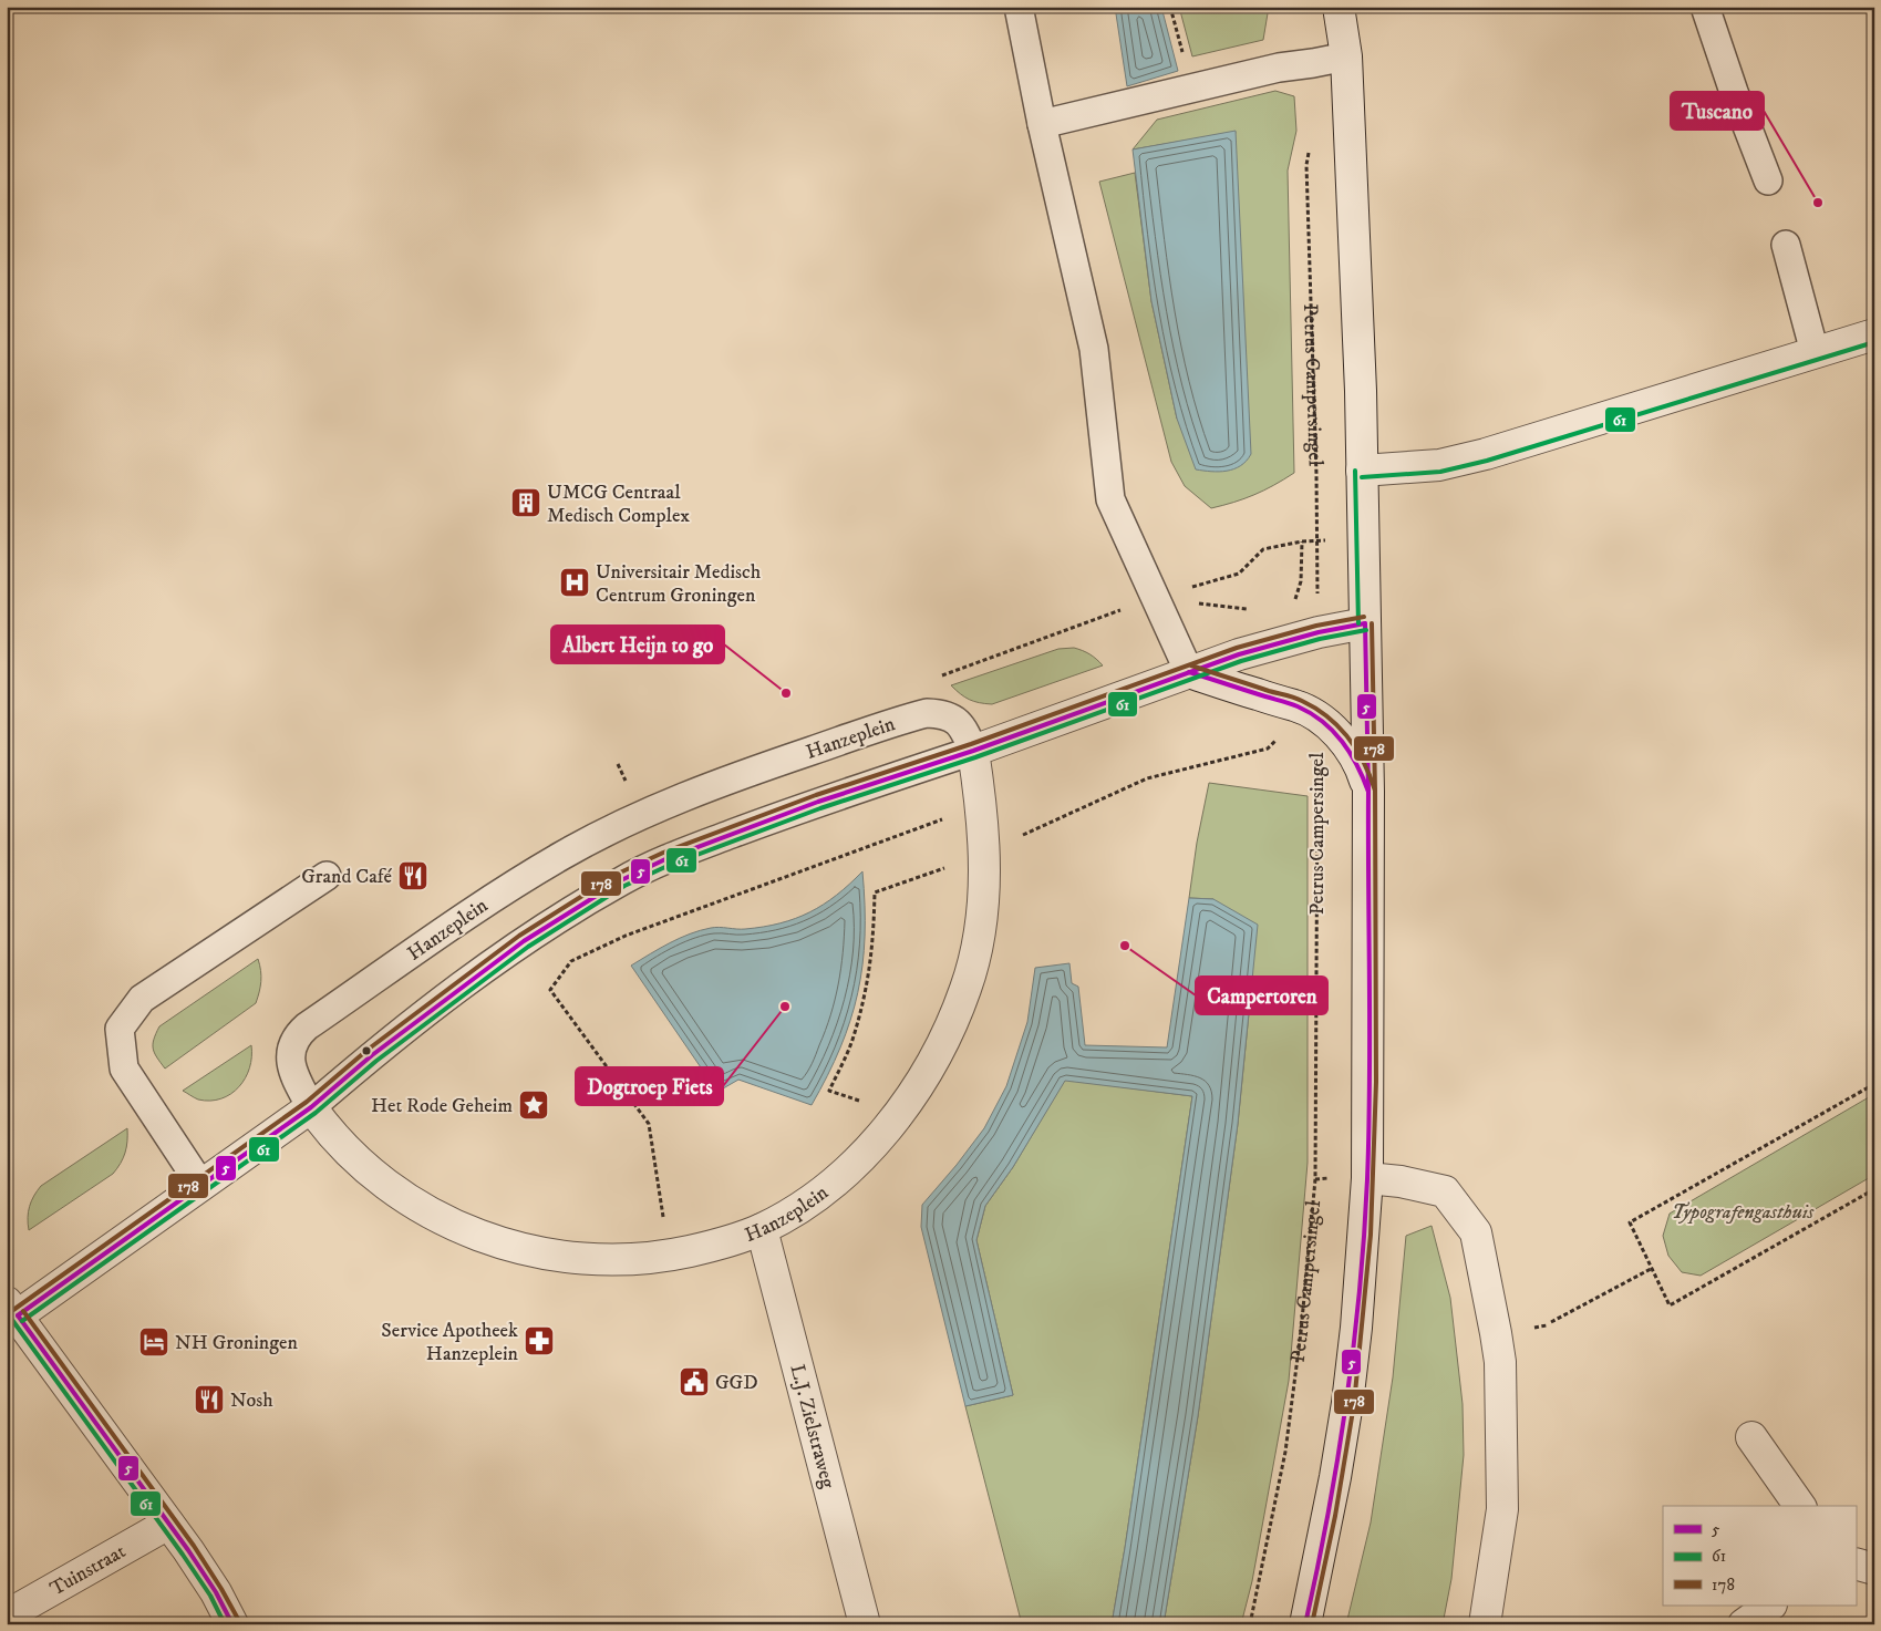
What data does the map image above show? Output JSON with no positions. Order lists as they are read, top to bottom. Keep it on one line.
{"streets":{"street":["Hanzeplein","L.J. Zielstraweg","Tuinstraat"],"path":["Petrus Campersingel"]},"crossings":[["Hanzeplein","L.J. Zielstraweg"]],"parks":["Typografengasthuis"],"places":{"other":["Tuscano","Albert Heijn to go","Campertoren","Dogtroep Fiets"],"building":["UMCG Centraal Medisch Complex"],"hospital":["Universitair Medisch Centrum Groningen"],"restaurant":["Grand Café","Nosh"],"place":["Het Rode Geheim"],"pharmacy":["Service Apotheek Hanzeplein"],"hotel":["NH Groningen"],"public building":["GGD"]},"lines":["transit line 61","transit line 178","transit line 5"],"legend":["5","61","178"]}
